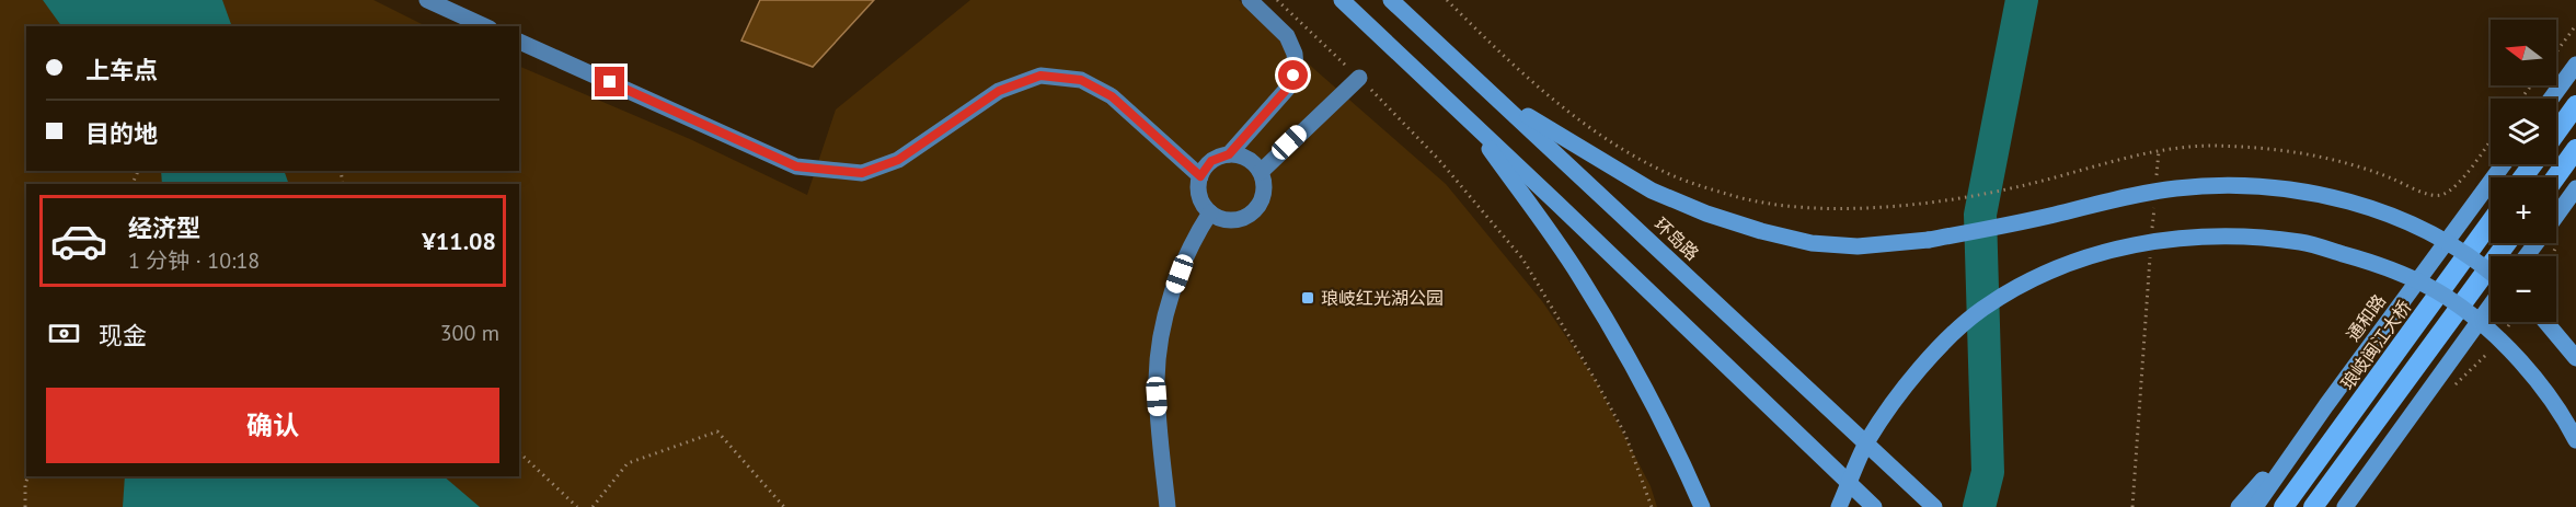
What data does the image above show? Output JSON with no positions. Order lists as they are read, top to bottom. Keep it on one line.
{"streets":{"highway":["琅岐闽江大桥"],"main road":["环岛路","通和路"]},"places":{"transit":["琅岐红光湖公园"]},"north":"left","page":{"map_buttons":["+","−"],"banner":["上车点","目的地"],"list":[{"name":"经济型","note":"1 分钟 · 10:18","value":"¥11.08"}],"pay":["现金","300 m"],"buttons":"确认"}}
